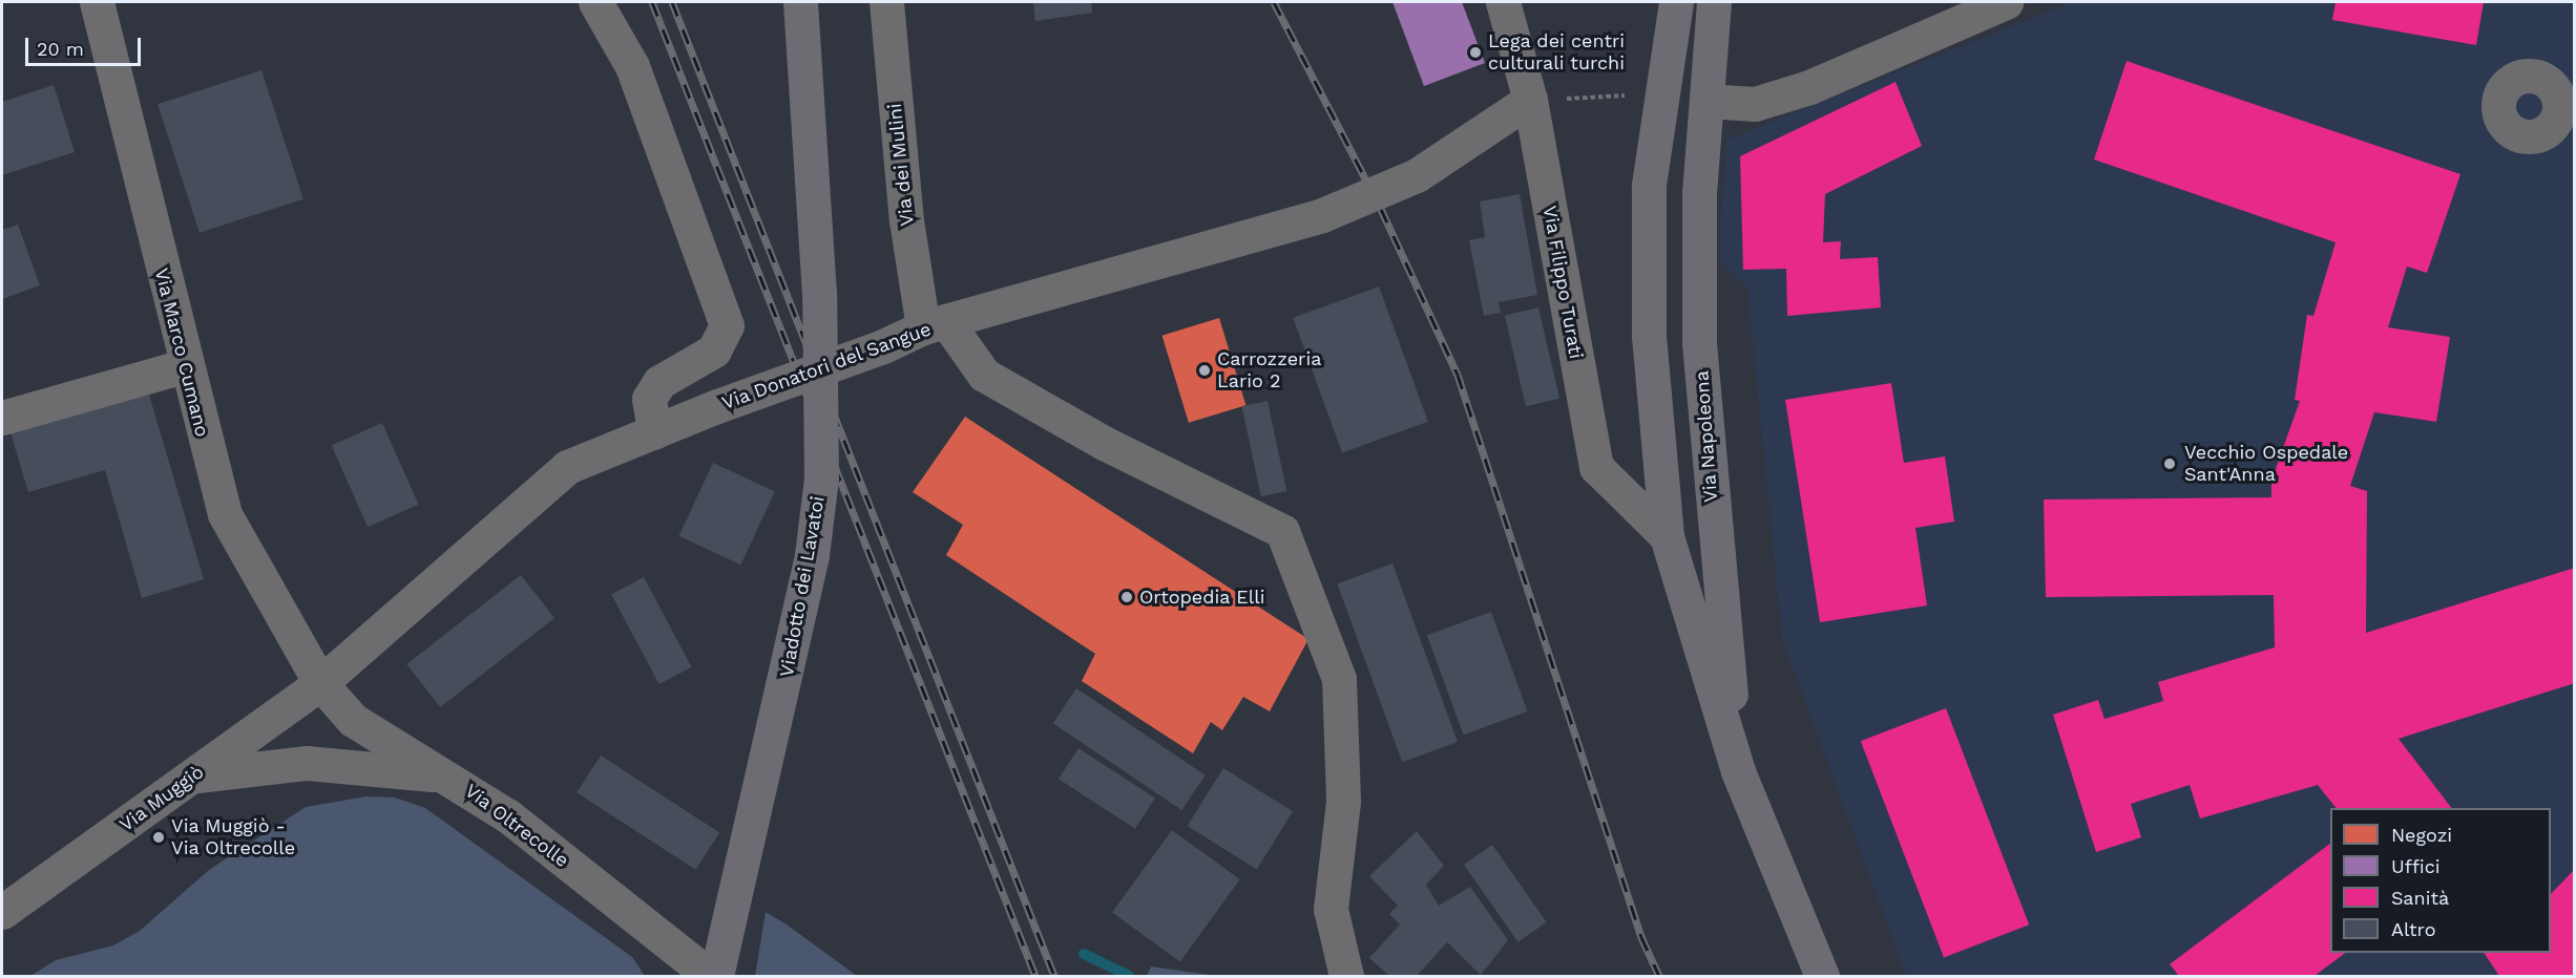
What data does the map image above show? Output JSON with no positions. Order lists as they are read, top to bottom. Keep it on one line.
{"streets":{"main road":["Via Napoleona","Viadotto dei Lavatoi"],"street":["Via dei Mulini","Via Filippo Turati","Via Marco Cumano","Via Donatori del Sangue","Via Muggiò","Via Oltrecolle"]},"crossings":[["Via dei Mulini","Via Donatori del Sangue"],["Via Filippo Turati","Via Donatori del Sangue"],["Via Filippo Turati","Via Napoleona"],["Via Marco Cumano","Via Donatori del Sangue"],["Via Marco Cumano","Via Muggiò"],["Via Marco Cumano","Via Oltrecolle"],["Via Donatori del Sangue","Via Muggiò"],["Via Donatori del Sangue","Via Oltrecolle"],["Via Muggiò","Via Oltrecolle"]],"places":["Lega dei centri culturali turchi","Carrozzeria Lario 2","Vecchio Ospedale Sant'Anna","Ortopedia Elli","Via Muggiò - Via Oltrecolle"],"legend":["Negozi","Uffici","Sanità","Altro"],"scale_bar":"20 m"}
